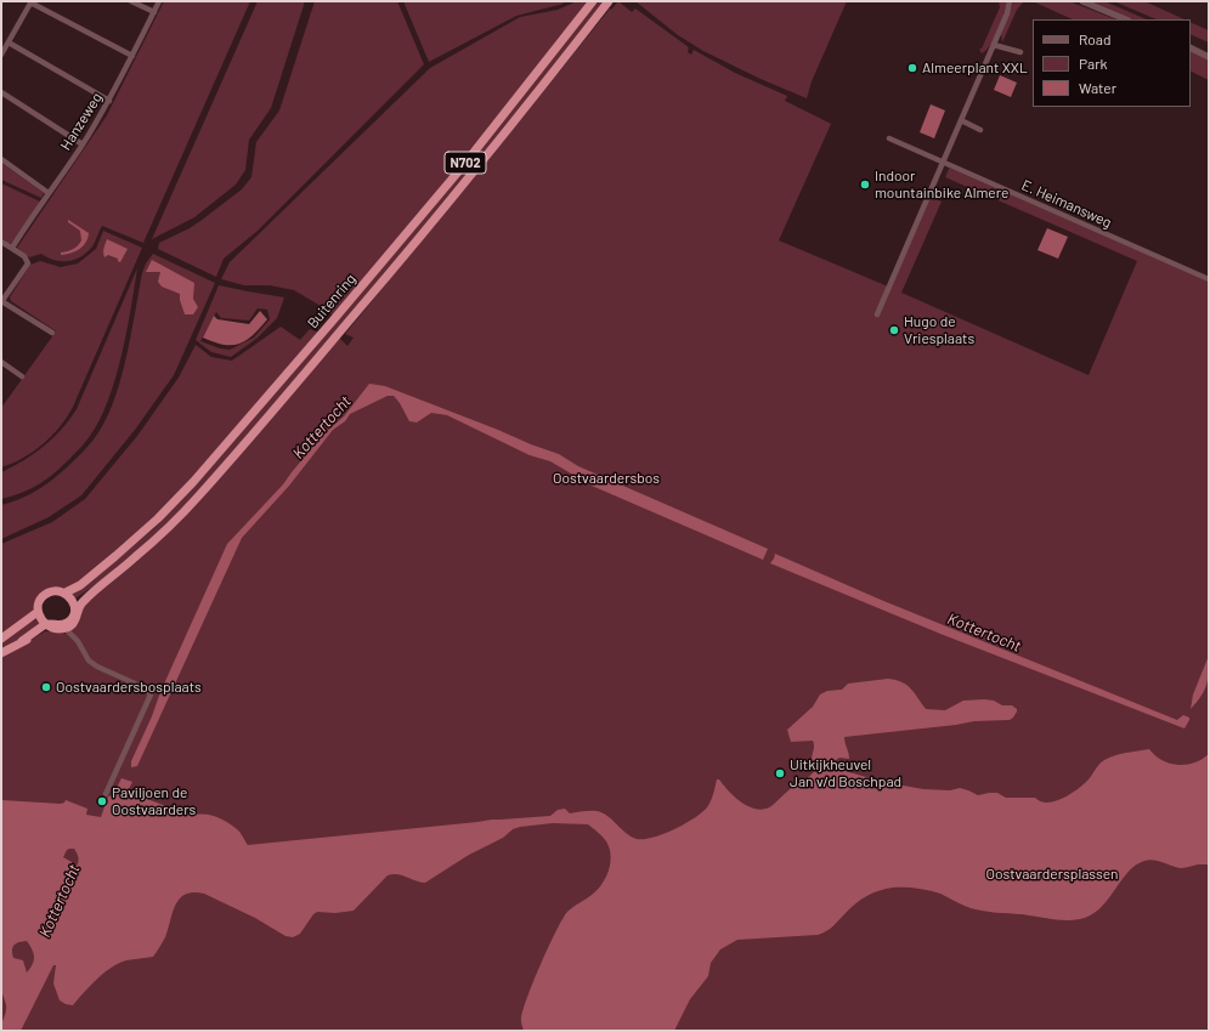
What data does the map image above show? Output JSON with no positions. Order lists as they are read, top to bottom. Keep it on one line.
{"streets":{"highway":["N702","Buitenring"],"street":["Hanzeweg","E. Heimansweg"]},"crossings":[["N702","Buitenring"]],"water":["Kottertocht"],"parks":["Oostvaardersbos","Oostvaardersplassen"],"places":["Almeerplant XXL","Indoor mountainbike Almere","Hugo de Vriesplaats","Oostvaardersbosplaats","Uitkijkheuvel Jan v/d Boschpad","Paviljoen de Oostvaarders"],"legend":["Road","Park","Water"]}
